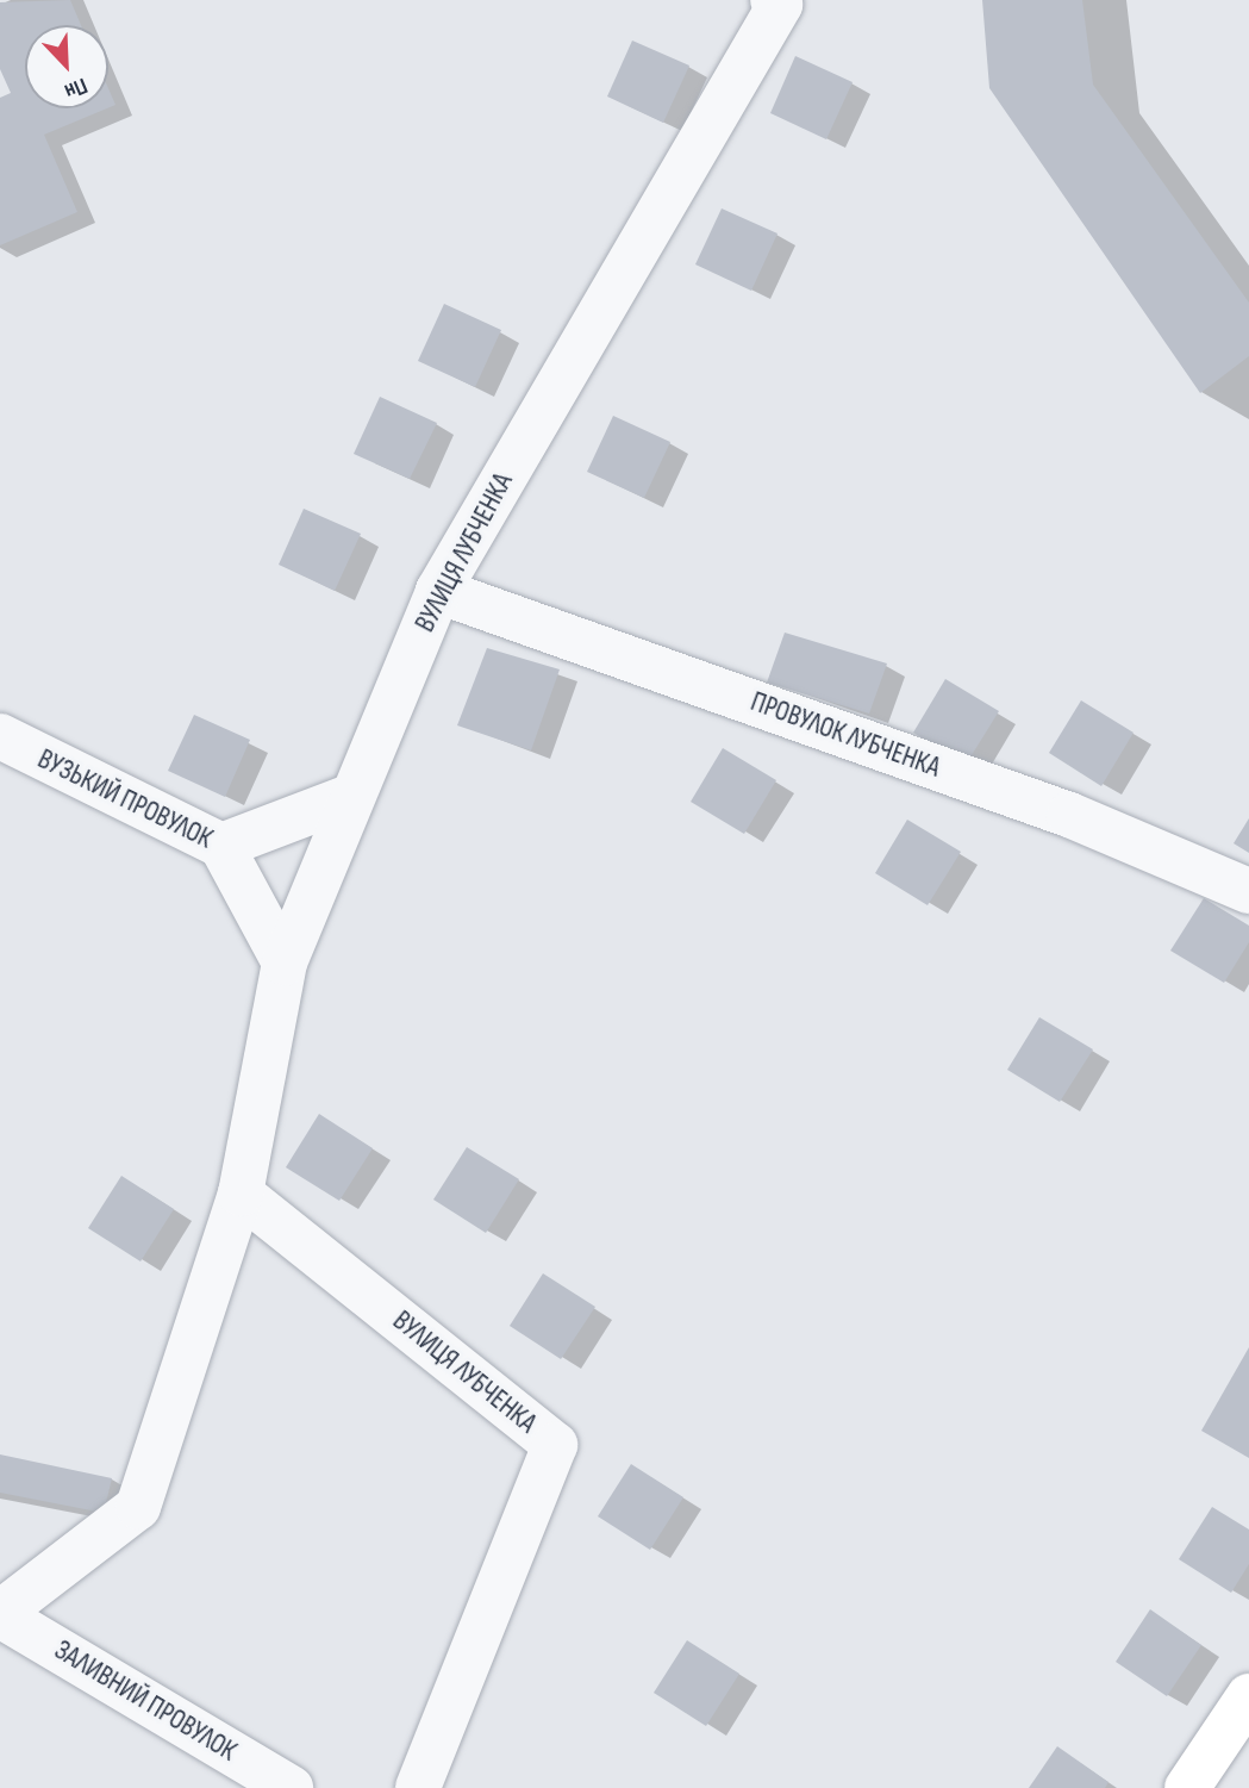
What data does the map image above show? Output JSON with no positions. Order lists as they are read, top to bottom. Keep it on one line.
{"streets":{"street":["ВУЛИЦЯ ЛУБЧЕНКА","ПРОВУЛОК ЛУБЧЕНКА","ВУЗЬКИЙ ПРОВУЛОК","ЗАЛИВНИЙ ПРОВУЛОК"]},"crossings":[["ВУЛИЦЯ ЛУБЧЕНКА","ПРОВУЛОК ЛУБЧЕНКА"],["ВУЛИЦЯ ЛУБЧЕНКА","ВУЗЬКИЙ ПРОВУЛОК"],["ВУЛИЦЯ ЛУБЧЕНКА","ЗАЛИВНИЙ ПРОВУЛОК"]],"north":"bottom right"}
